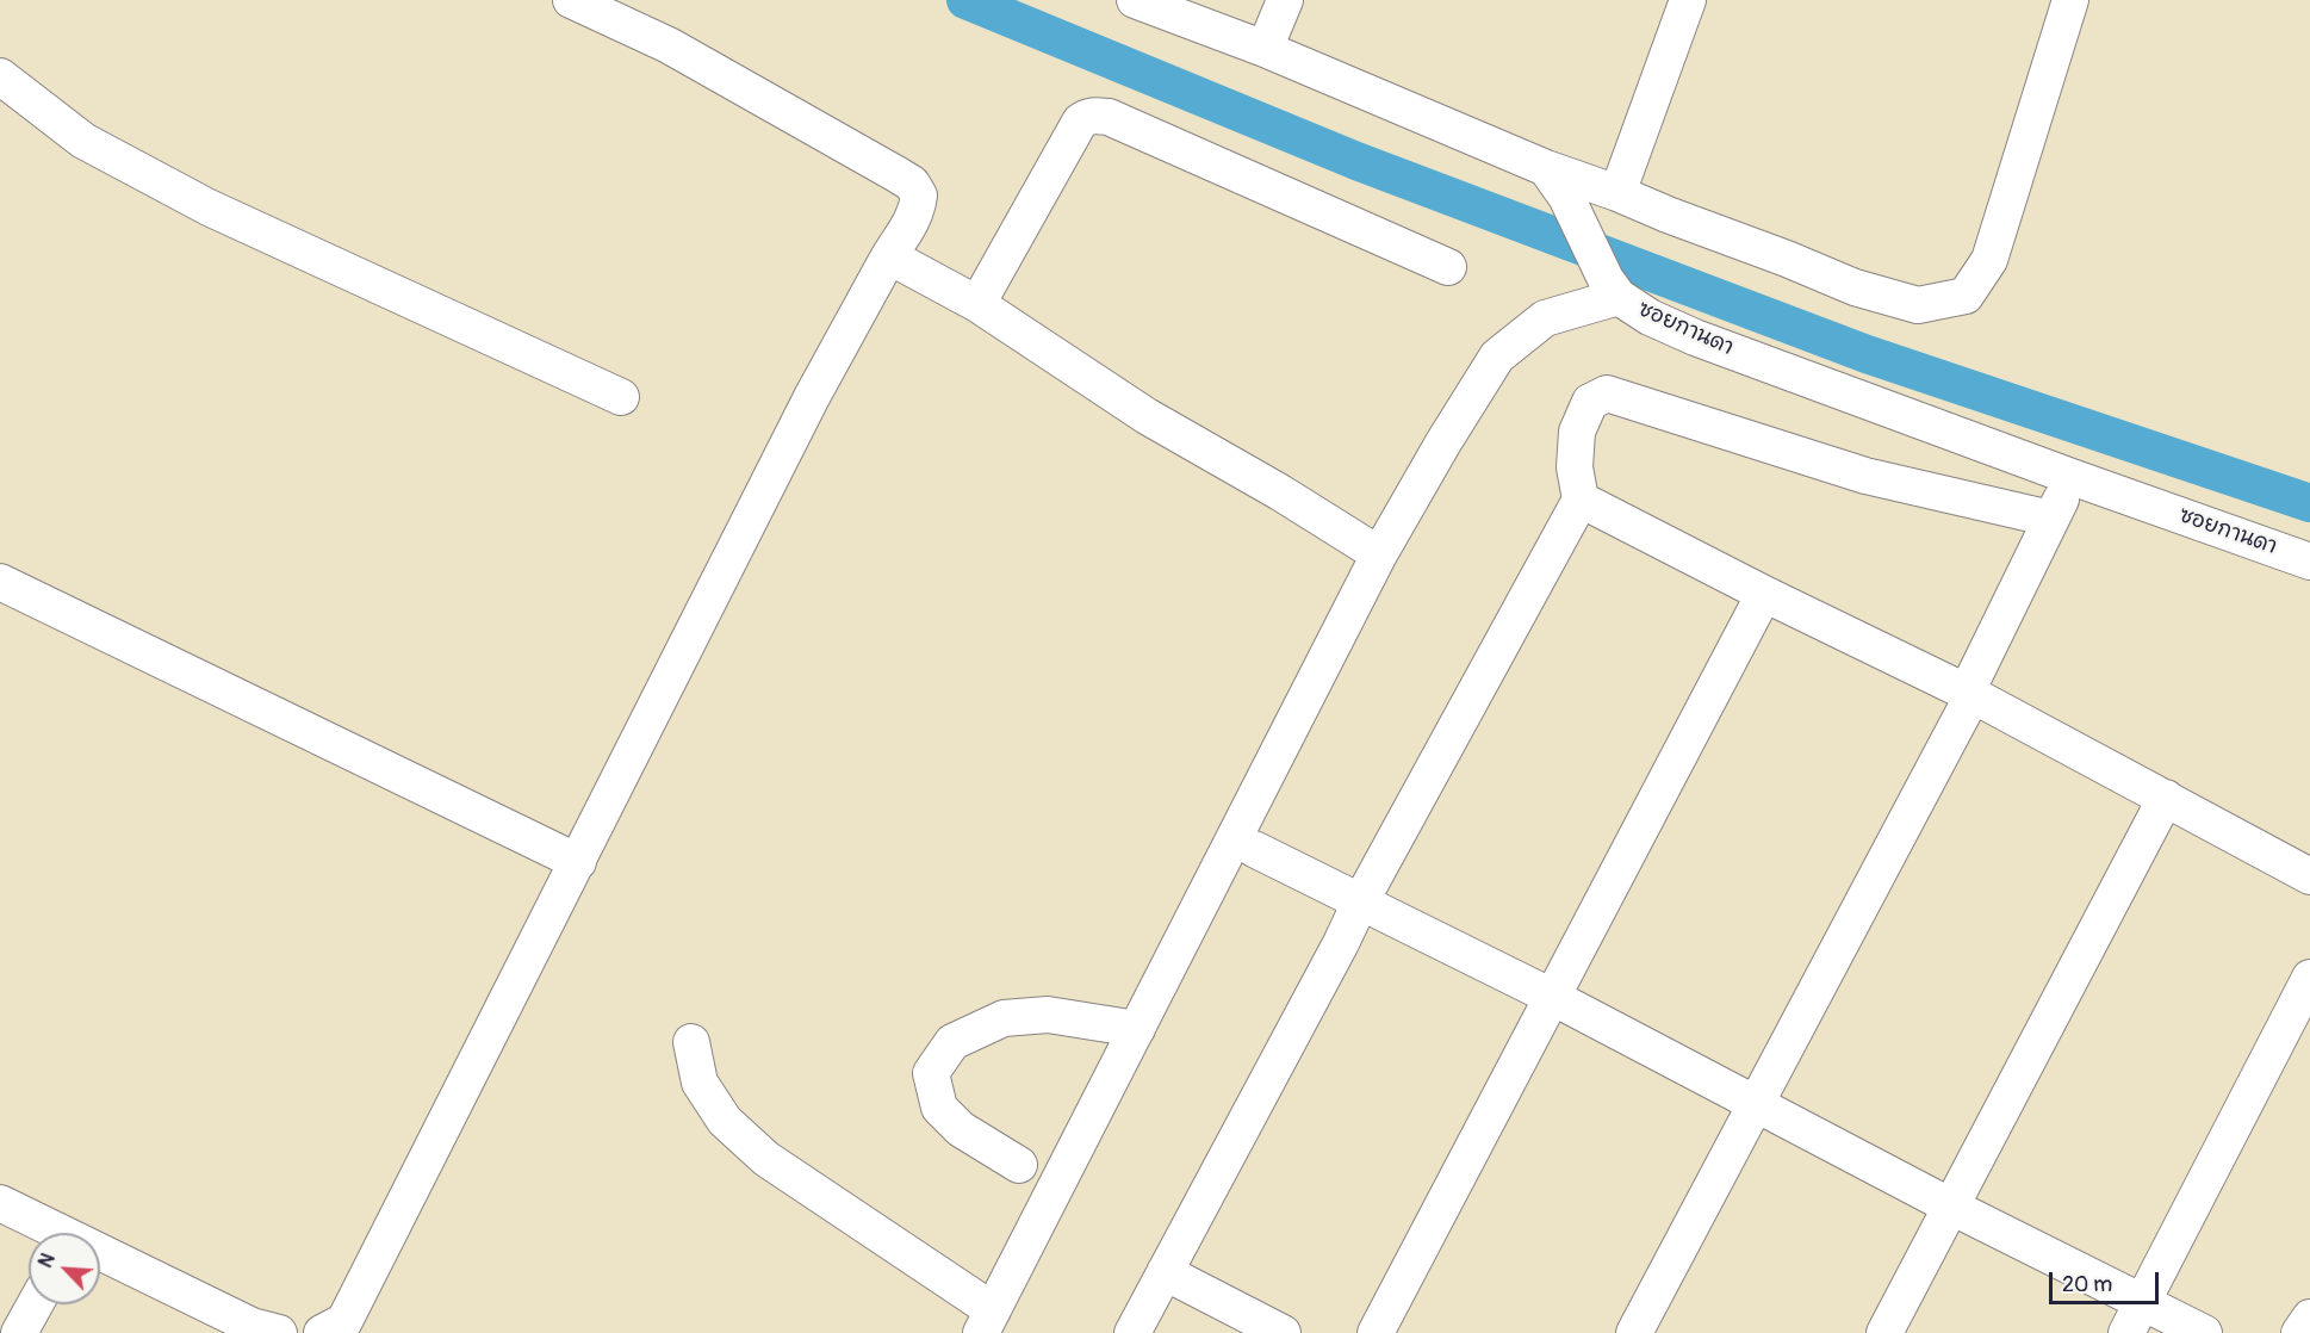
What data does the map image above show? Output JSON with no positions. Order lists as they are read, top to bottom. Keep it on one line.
{"streets":{"street":["ซอยกานดา"]},"scale_bar":"20 m","north":"top left"}
